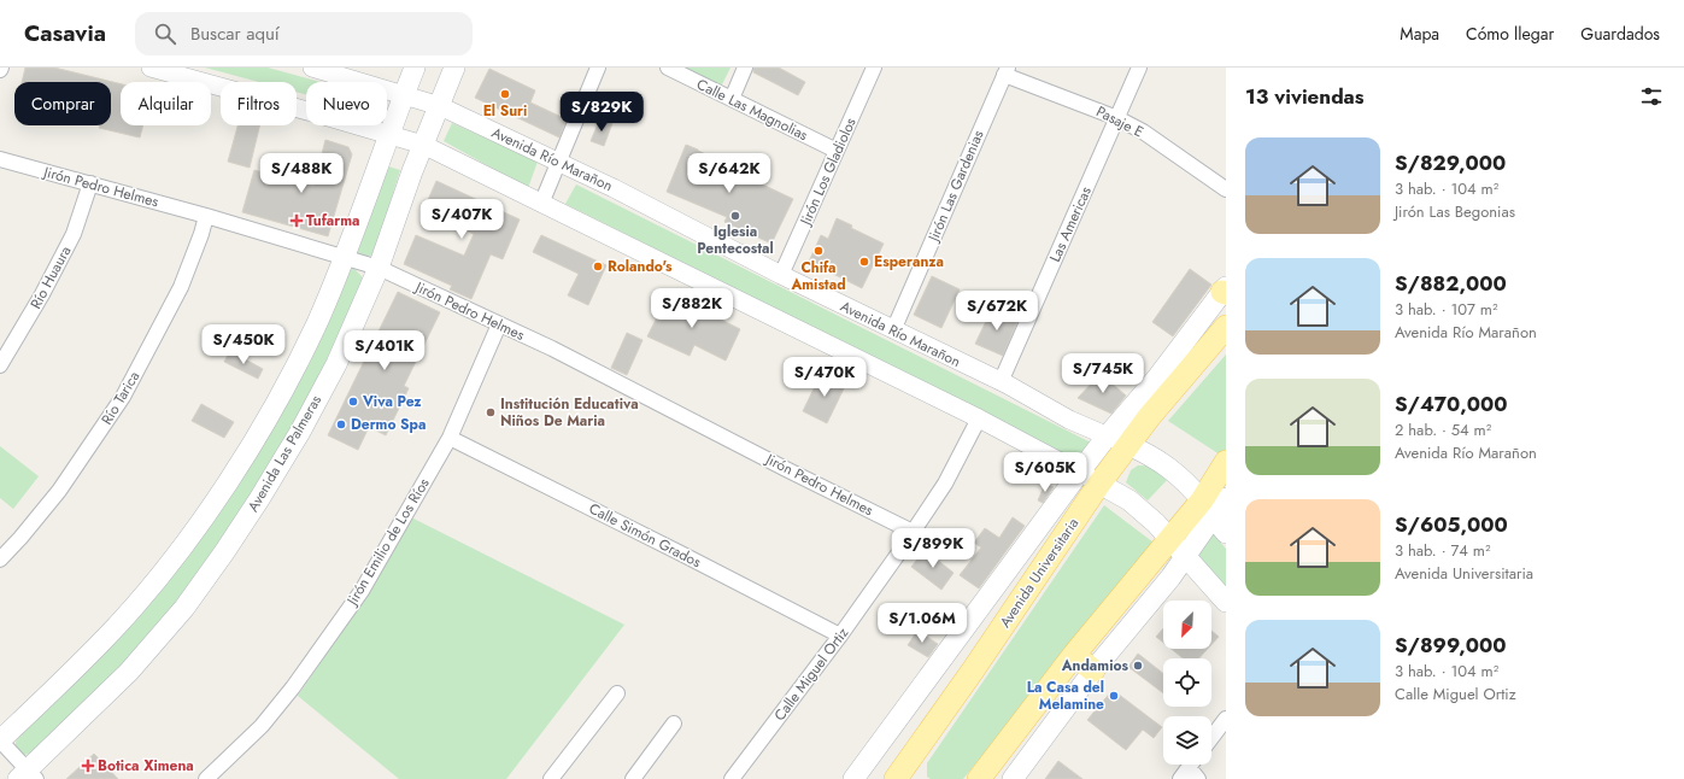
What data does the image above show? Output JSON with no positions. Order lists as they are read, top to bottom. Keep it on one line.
{"streets":{"main road":["Avenida Río Marañon","Avenida Las Palmeras","Avenida Universitaria"],"street":["Calle Las Magnolias","Pasaje E","Jirón Los Gladiolos","Jirón Las Gardenias","Jirón Pedro Helmes","Las Americas","Río Huaura","Río Tarica","Calle Simón Grados","Jirón Emilio de Los Ríos","Calle Miguel Ortiz"]},"crossings":[["Calle Las Magnolias","Jirón Los Gladiolos"],["Pasaje E","Jirón Las Gardenias"],["Pasaje E","Las Americas"],["Avenida Río Marañon","Jirón Los Gladiolos"],["Avenida Río Marañon","Jirón Las Gardenias"],["Avenida Río Marañon","Las Americas"],["Avenida Río Marañon","Avenida Las Palmeras"],["Avenida Río Marañon","Avenida Universitaria"],["Jirón Pedro Helmes","Río Huaura"],["Jirón Pedro Helmes","Río Tarica"],["Jirón Pedro Helmes","Avenida Las Palmeras"],["Jirón Pedro Helmes","Jirón Emilio de Los Ríos"],["Jirón Pedro Helmes","Calle Miguel Ortiz"],["Calle Simón Grados","Jirón Emilio de Los Ríos"],["Calle Simón Grados","Calle Miguel Ortiz"]],"places":{"other":["El Suri","Iglesia Pentecostal","Chifa Amistad","Esperanza","Rolando's","Viva Pez","Institución Educativa Niños De Maria","Dermo Spa","Andamios","La Casa del Melamine"],"health":["Tufarma","Botica Ximena"]},"north":"bottom left","page":{"header":"Casavia","search":"Buscar aquí","nav":["Mapa","Cómo llegar","Guardados"],"heading":"13 viviendas","chip":["Comprar","Alquilar","Filtros","Nuevo"],"price":["S/829K","S/488K","S/642K","S/407K","S/882K","S/672K","S/450K","S/401K","S/745K","S/470K","S/605K","S/899K","S/1.06M"],"list":[{"name":"S/829,000","note":"3 hab. · 104 m² · Jirón Las Begonias"},{"name":"S/882,000","note":"3 hab. · 107 m² · Avenida Río Marañon"},{"name":"S/470,000","note":"2 hab. · 54 m² · Avenida Río Marañon"},{"name":"S/605,000","note":"3 hab. · 74 m² · Avenida Universitaria"},{"name":"S/899,000","note":"3 hab. · 104 m² · Calle Miguel Ortiz"}]}}
